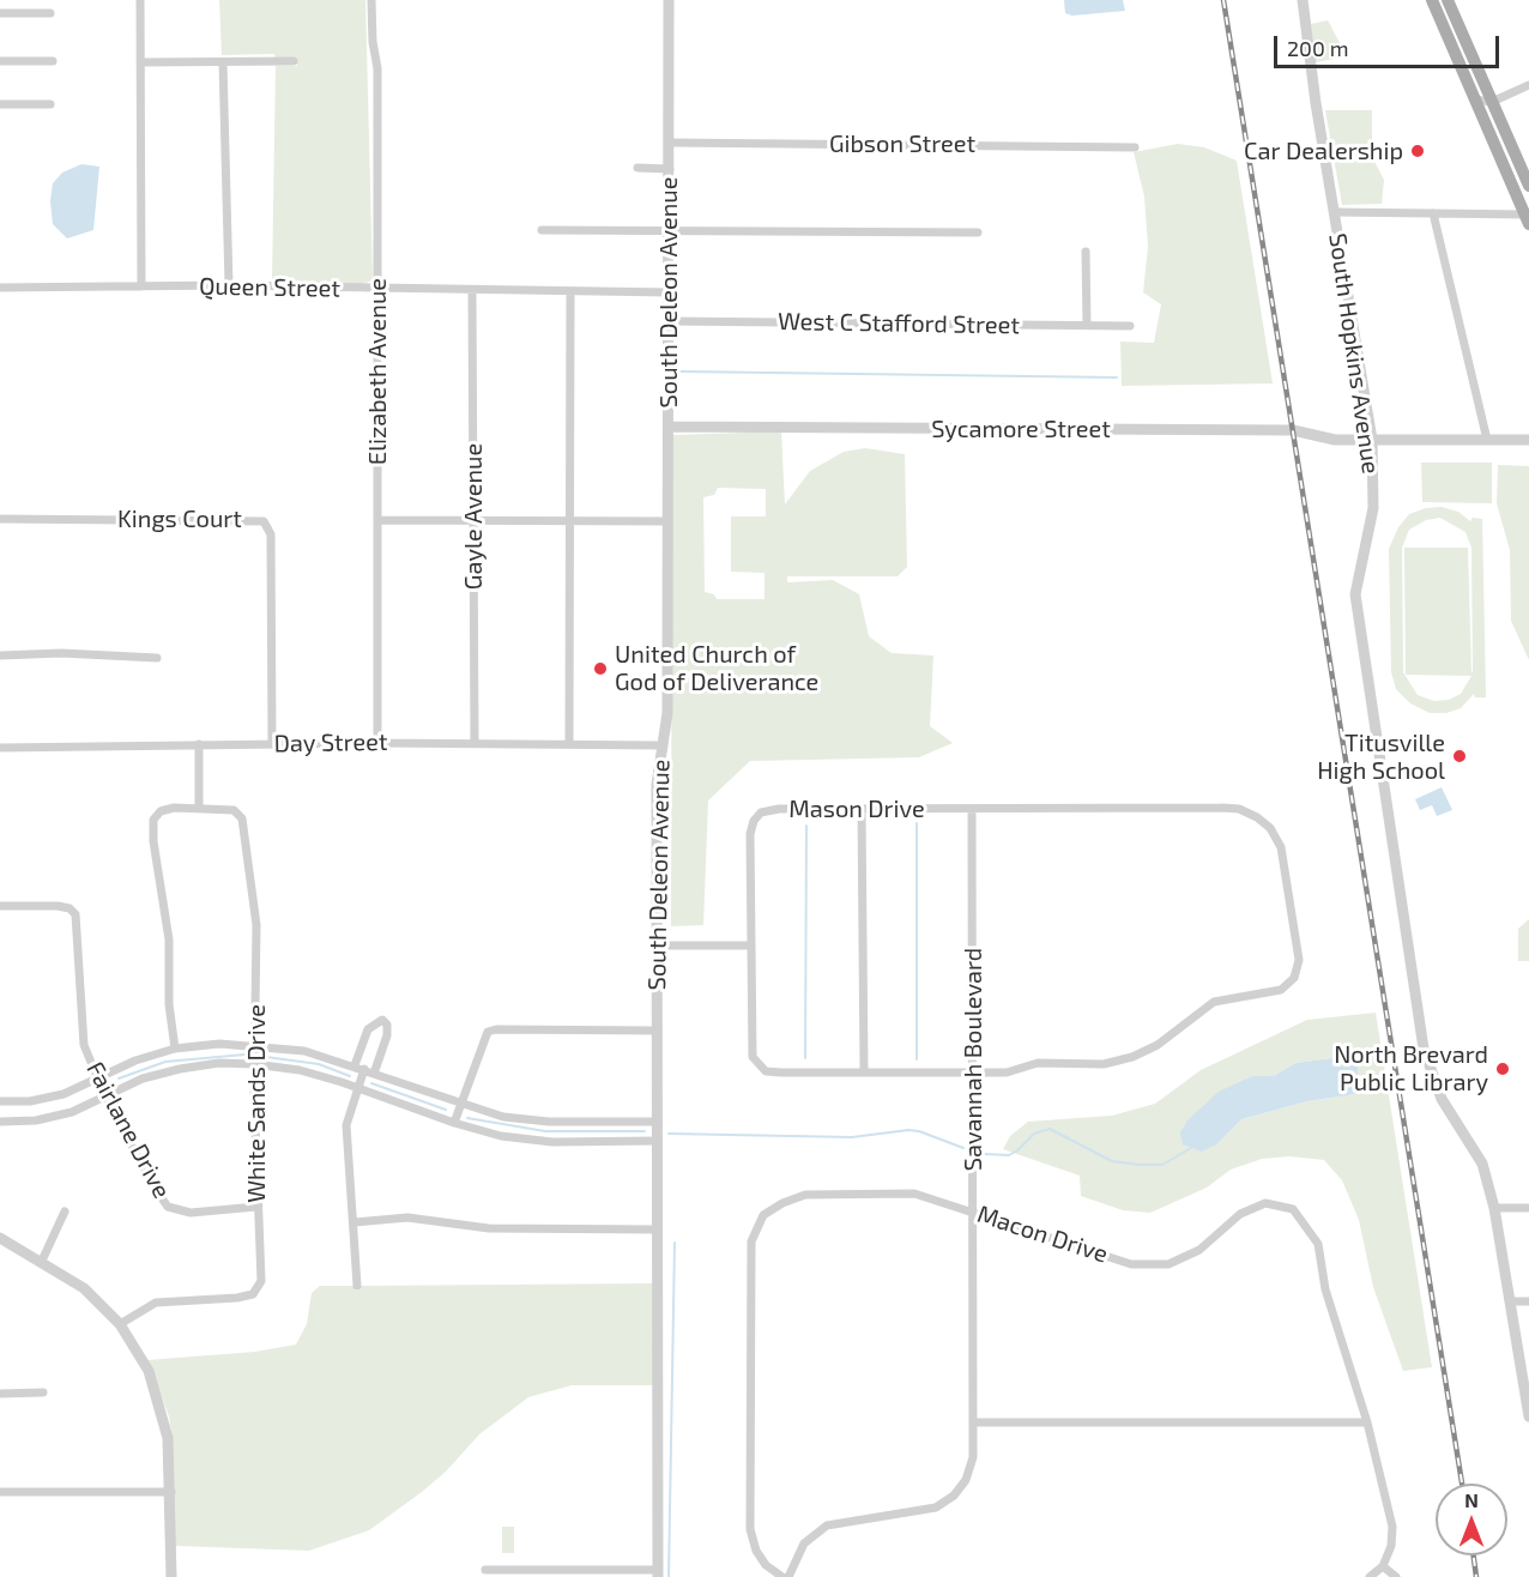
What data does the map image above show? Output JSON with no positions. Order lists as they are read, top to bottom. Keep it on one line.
{"streets":{"street":["Gibson Street","Queen Street","South Deleon Avenue","West C Stafford Street","South Hopkins Avenue","Elizabeth Avenue","Sycamore Street","Gayle Avenue","Kings Court","Day Street","Mason Drive","Savannah Boulevard","White Sands Drive","Fairlane Drive","Macon Drive"]},"crossings":[["Gibson Street","South Deleon Avenue"],["Queen Street","South Deleon Avenue"],["Queen Street","Elizabeth Avenue"],["Queen Street","Gayle Avenue"],["South Deleon Avenue","West C Stafford Street"],["South Deleon Avenue","Sycamore Street"],["South Deleon Avenue","Day Street"],["South Hopkins Avenue","Sycamore Street"],["Elizabeth Avenue","Day Street"],["Gayle Avenue","Day Street"],["Kings Court","Day Street"],["Mason Drive","Savannah Boulevard"],["Savannah Boulevard","Macon Drive"],["White Sands Drive","Fairlane Drive"]],"places":["Car Dealership","United Church of God of Deliverance","Titusville High School","North Brevard Public Library"],"scale_bar":"200 m","north":"top"}
